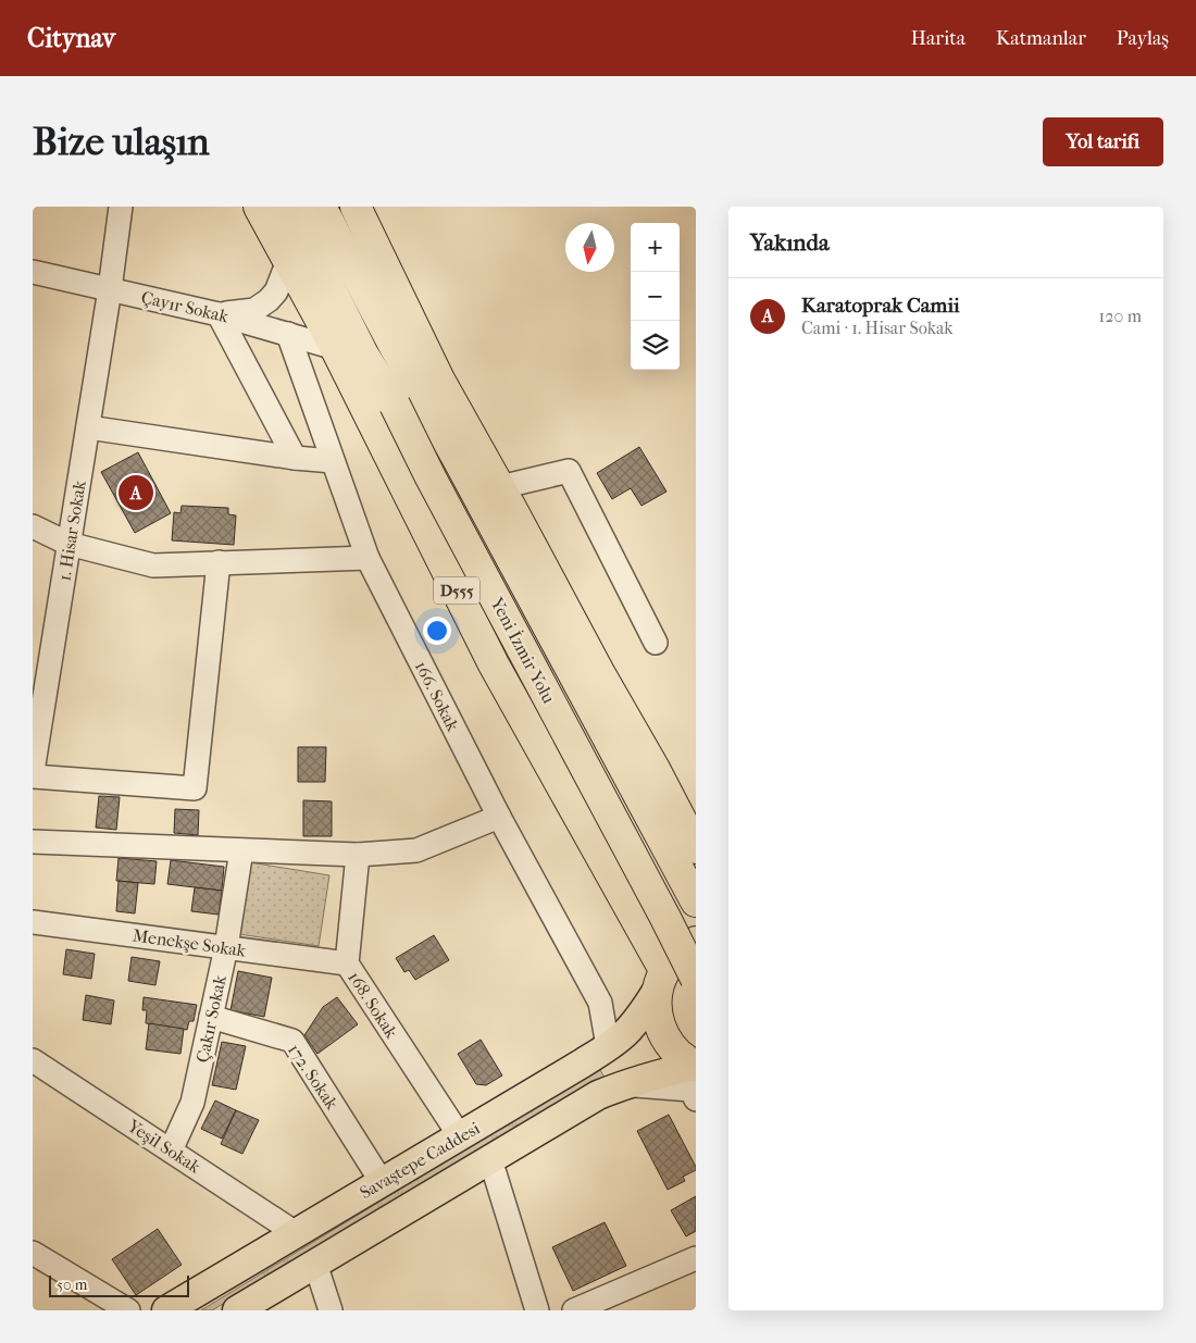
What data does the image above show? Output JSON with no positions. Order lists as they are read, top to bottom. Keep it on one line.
{"streets":{"highway":["D555","Yeni İzmir Yolu"],"main road":["Savaştepe Caddesi"],"street":["Çayır Sokak","1. Hisar Sokak","166. Sokak","Menekşe Sokak","168. Sokak","Çakır Sokak","172. Sokak","Yeşil Sokak"]},"crossings":[["Çayır Sokak","1. Hisar Sokak"],["Çayır Sokak","Yeni İzmir Yolu"],["Çayır Sokak","166. Sokak"],["Yeni İzmir Yolu","Savaştepe Caddesi"],["166. Sokak","Savaştepe Caddesi"],["Menekşe Sokak","168. Sokak"],["Menekşe Sokak","Çakır Sokak"],["168. Sokak","Savaştepe Caddesi"],["Çakır Sokak","172. Sokak"],["Çakır Sokak","Yeşil Sokak"],["172. Sokak","Savaştepe Caddesi"],["Yeşil Sokak","Savaştepe Caddesi"]],"scale_bar":"50 m","north":"bottom","page":{"header":"Citynav","nav":["Harita","Katmanlar","Paylaş"],"buttons":"Yol tarifi","title":"Bize ulaşın","heading":"Yakında","map_buttons":["+","−"],"list":[{"mark":"A","name":"Karatoprak Camii","note":"Cami · 1. Hisar Sokak","value":"120 m"}],"pins":"A","scale":"50 m"}}
